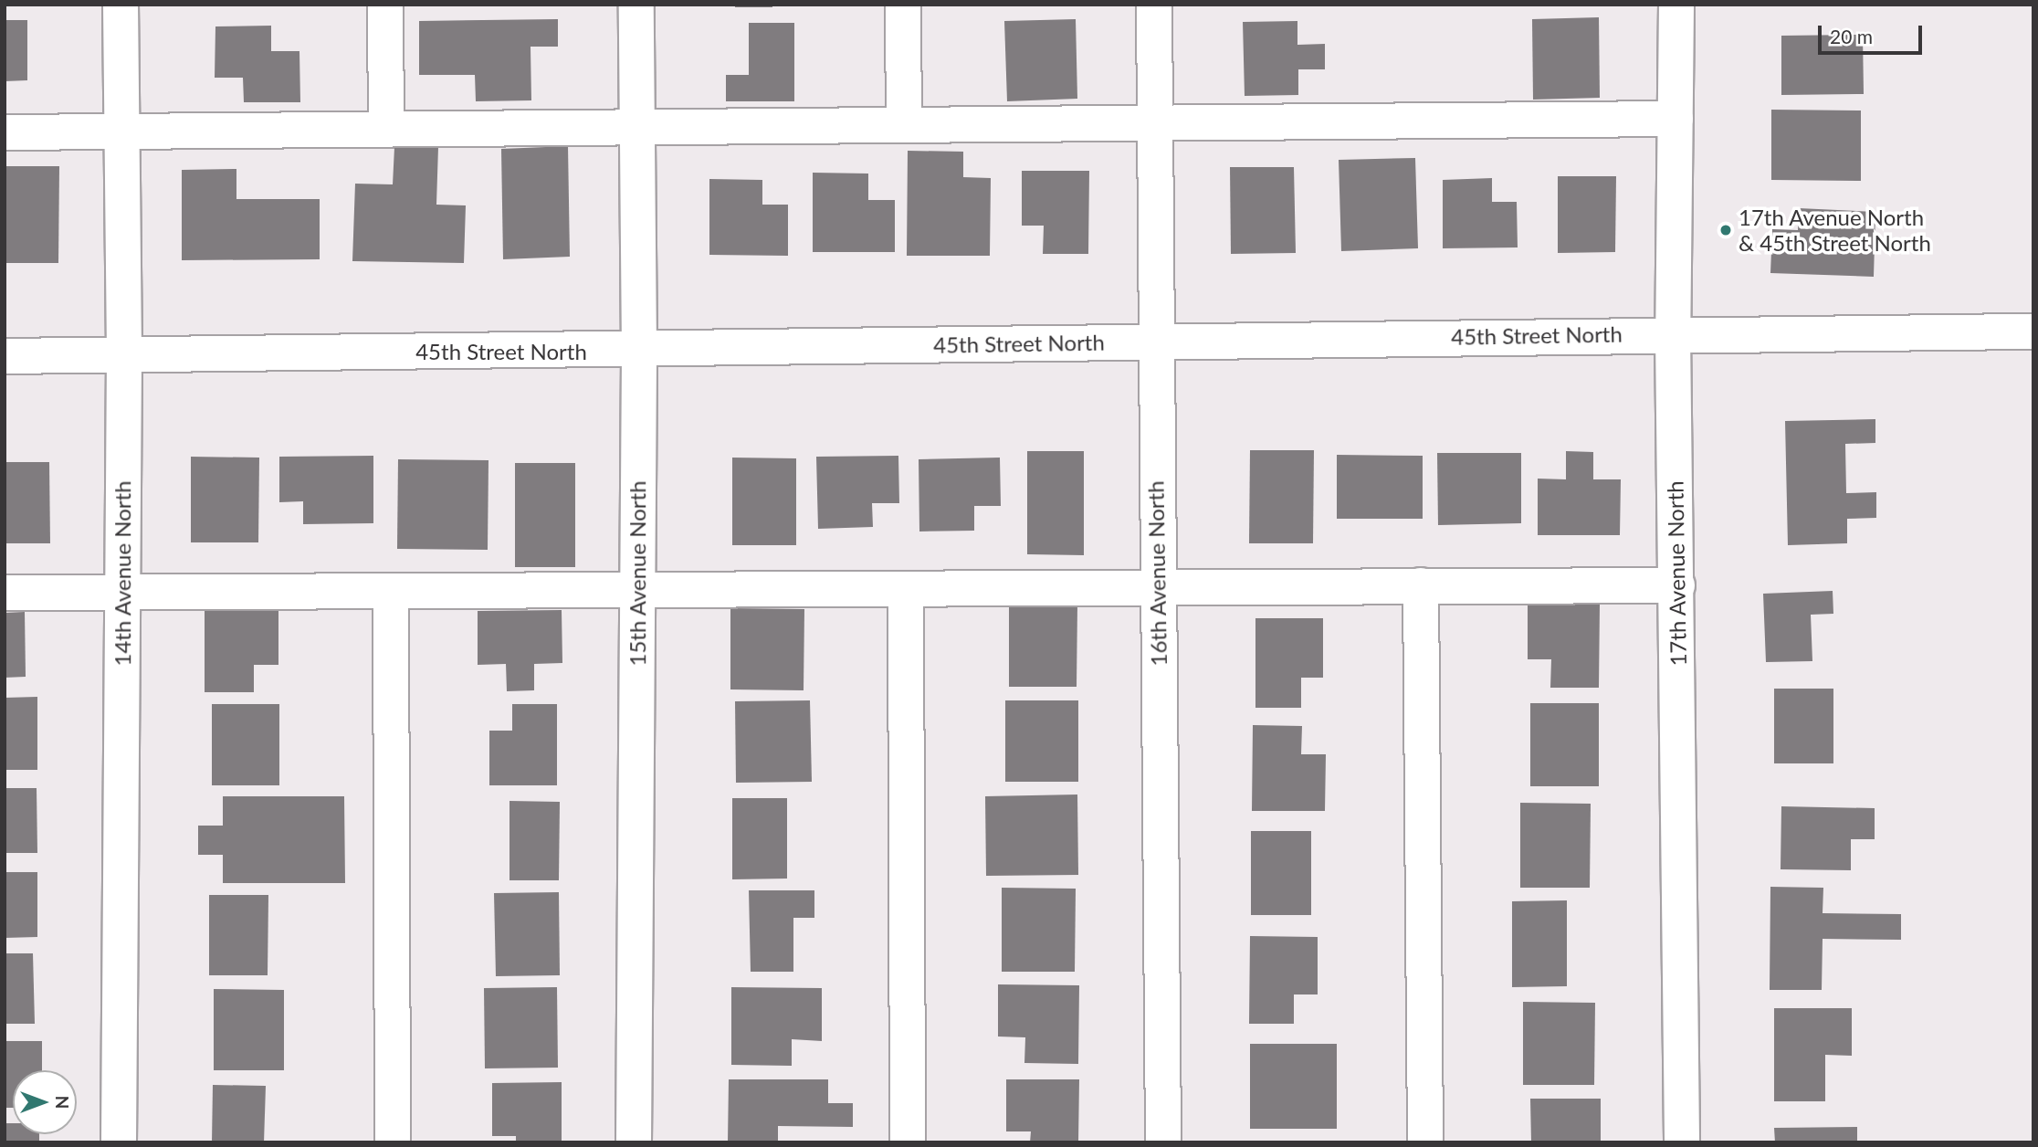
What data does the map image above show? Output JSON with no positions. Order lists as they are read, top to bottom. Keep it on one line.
{"streets":{"street":["45th Street North","14th Avenue North","15th Avenue North","16th Avenue North","17th Avenue North"]},"crossings":[["45th Street North","14th Avenue North"],["45th Street North","15th Avenue North"],["45th Street North","16th Avenue North"],["45th Street North","17th Avenue North"]],"places":["17th Avenue North & 45th Street North"],"scale_bar":"20 m","north":"right"}
